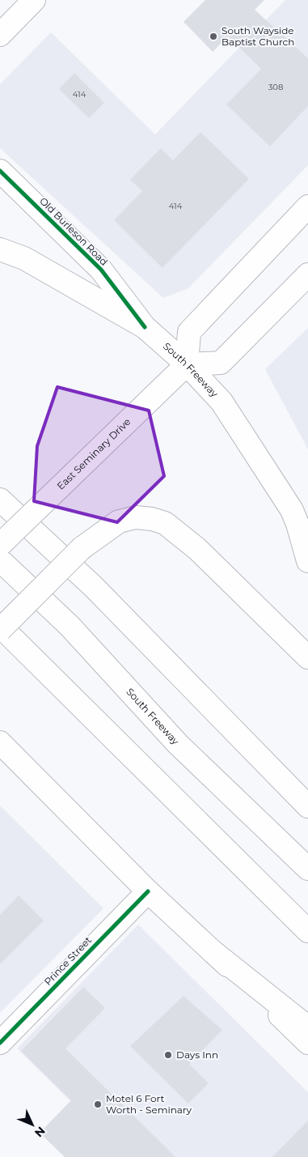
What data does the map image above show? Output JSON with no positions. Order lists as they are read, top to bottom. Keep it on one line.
{"streets":{"main road":["Old Burleson Road","South Freeway","East Seminary Drive","Prince Street"]},"crossings":[["Old Burleson Road","South Freeway"],["South Freeway","East Seminary Drive"]],"places":["South Wayside Baptist Church","Days Inn","Motel 6 Fort Worth - Seminary"],"house_numbers":["308","414","414"],"north":"bottom right"}
